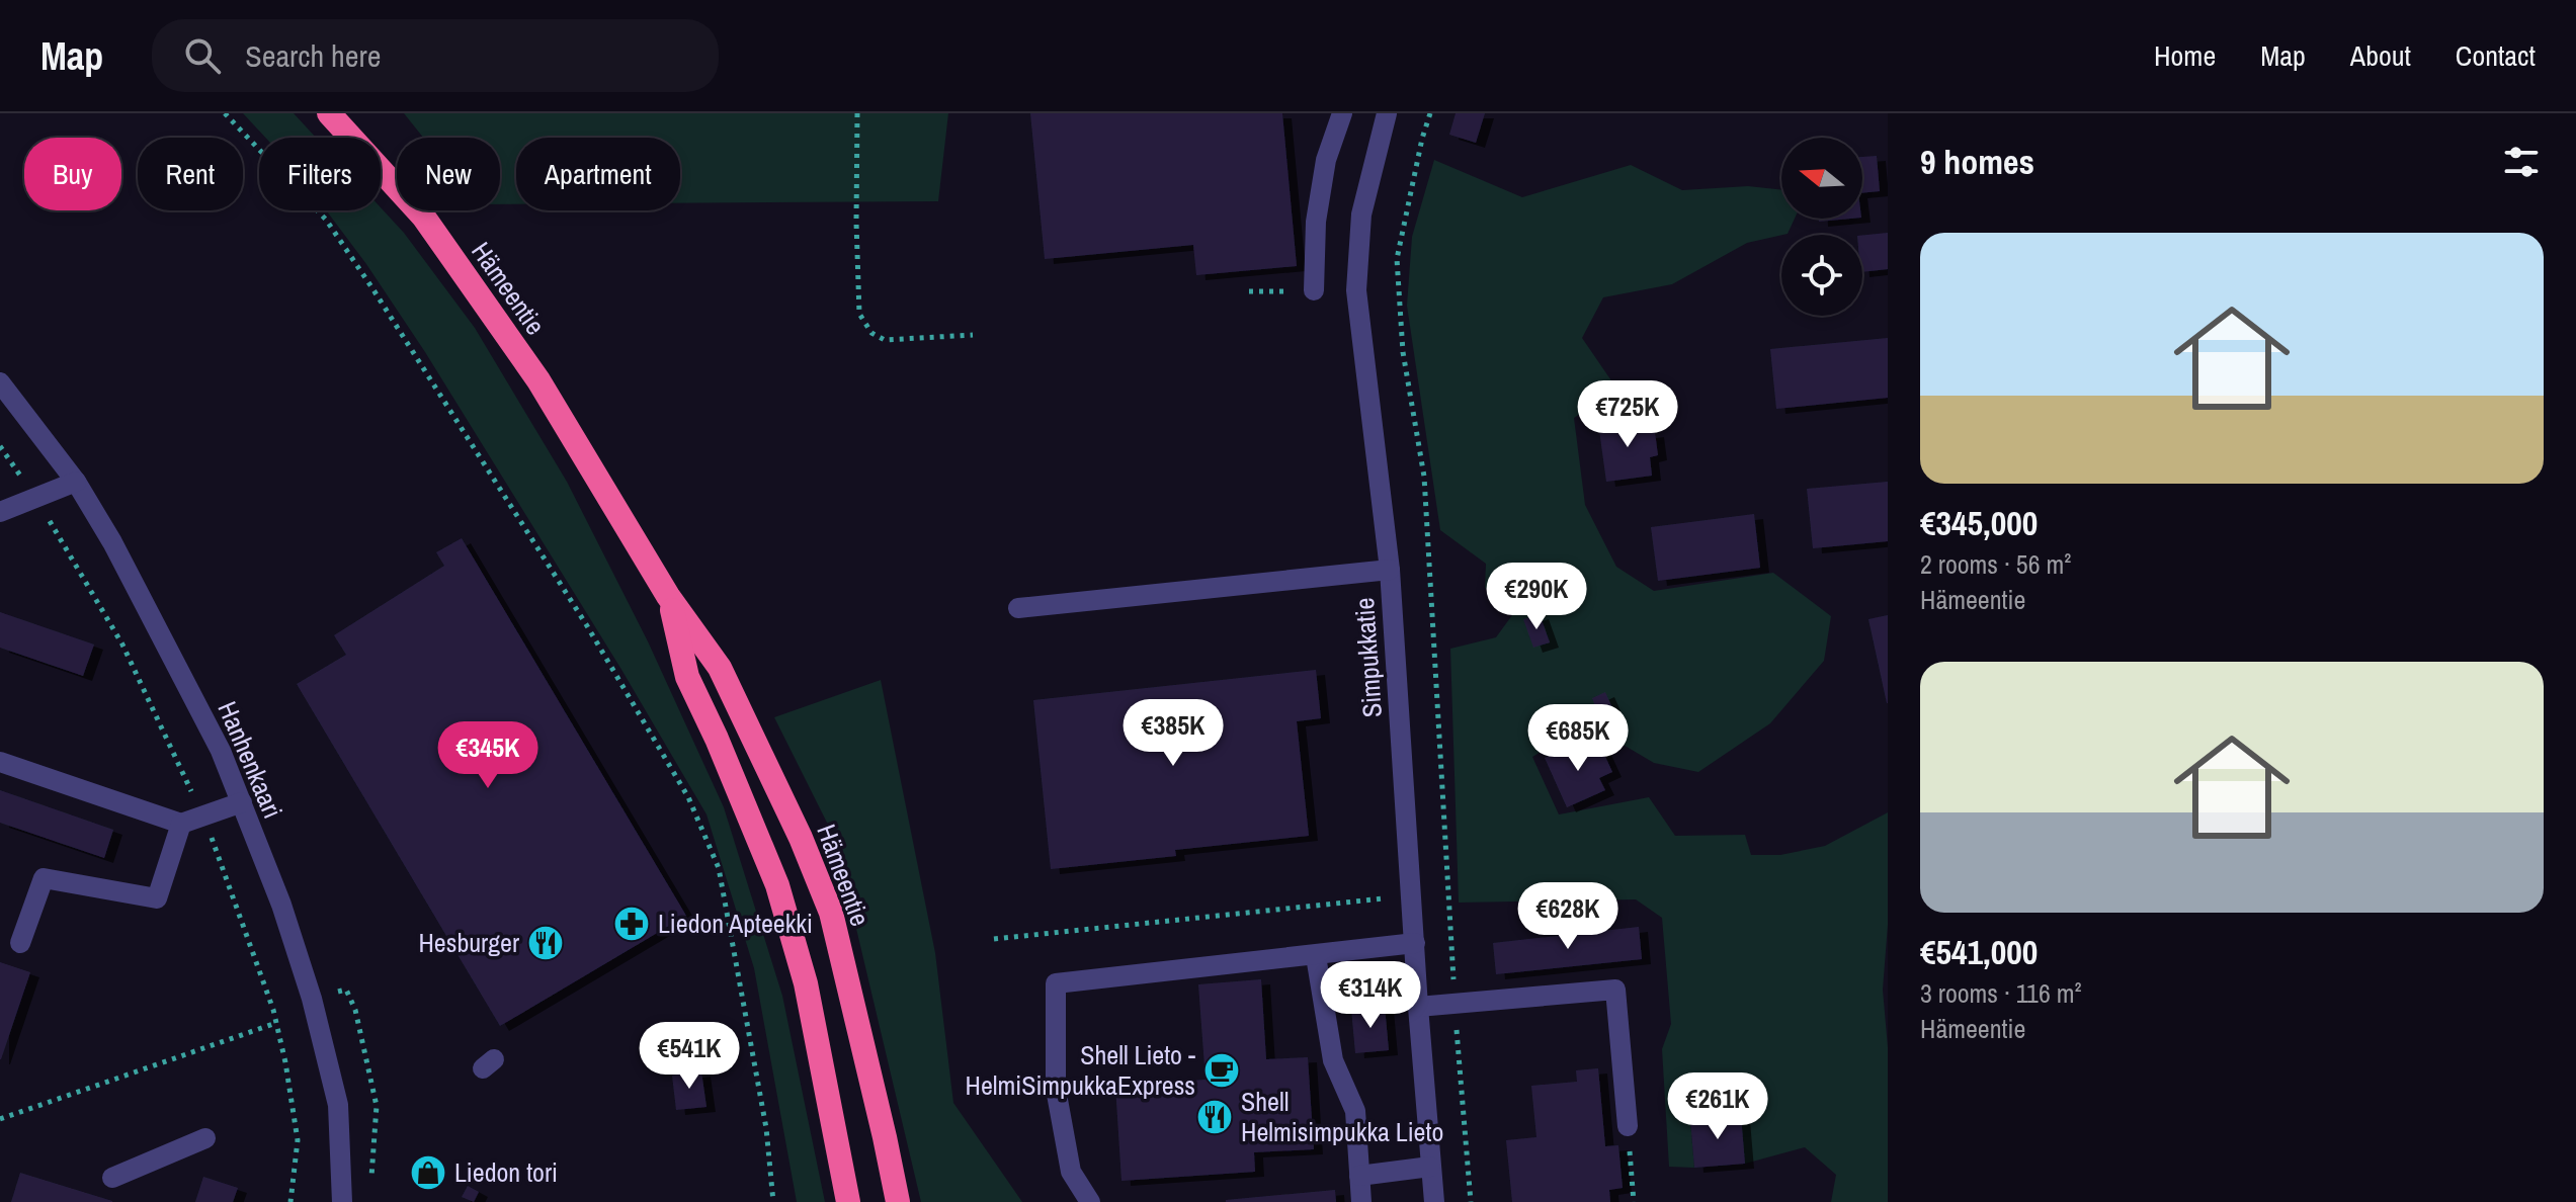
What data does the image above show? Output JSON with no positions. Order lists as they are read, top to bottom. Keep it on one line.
{"streets":{"highway":["Hämeentie"],"street":["Simpukkatie","Hanhenkaari"]},"places":{"pharmacy":["Liedon Apteekki"],"restaurant":["Hesburger","Shell Helmisimpukka Lieto"],"cafe":["Shell Lieto - HelmiSimpukkaExpress"],"shop":["Liedon tori"]},"north":"left","page":{"header":"Map","search":"Search here","nav":["Home","Map","About","Contact"],"heading":"9 homes","chip":["Buy","Rent","Filters","New","Apartment"],"list":[{"name":"€345,000","note":"2 rooms · 56 m² · Hämeentie"},{"name":"€541,000","note":"3 rooms · 116 m² · Hämeentie"}],"price":["€725K","€290K","€385K","€685K","€345K","€628K","€314K","€541K","€261K"]}}
